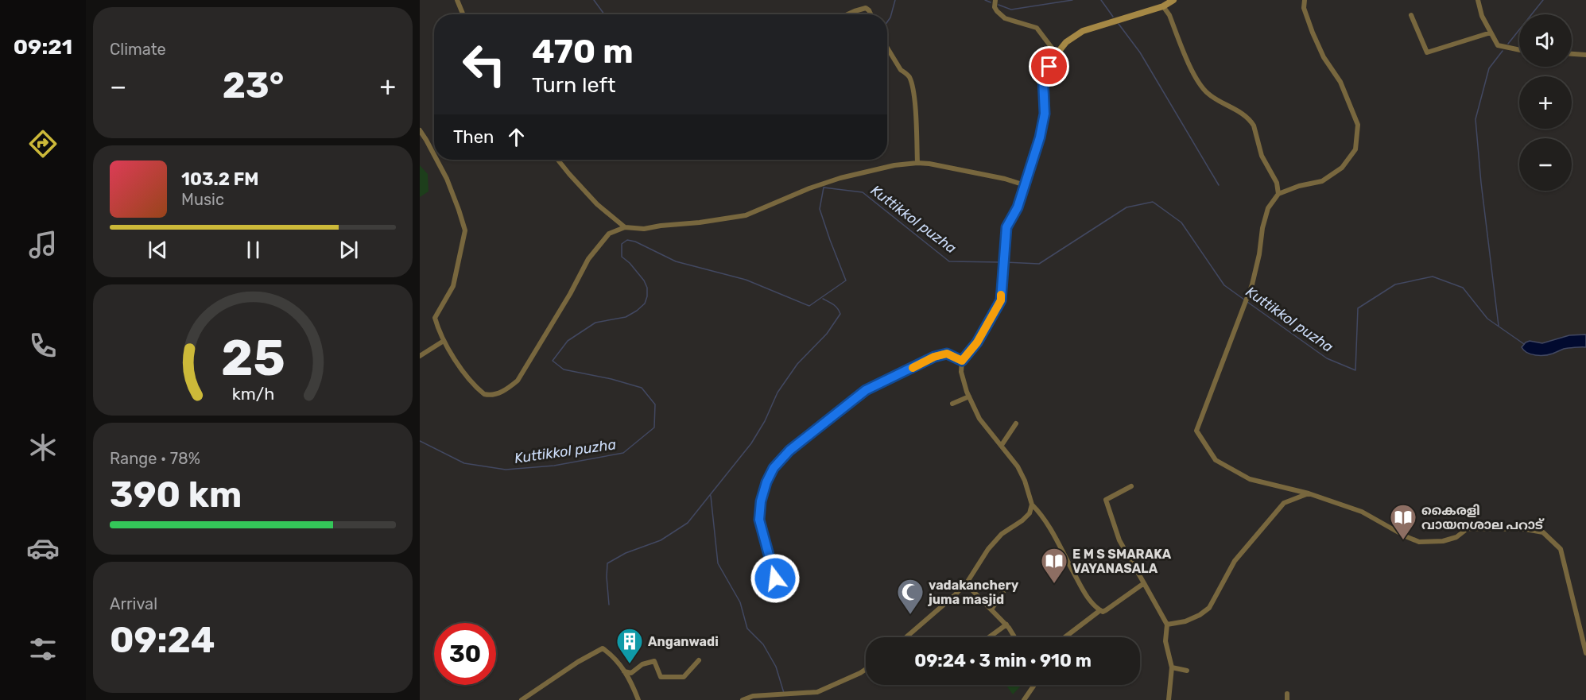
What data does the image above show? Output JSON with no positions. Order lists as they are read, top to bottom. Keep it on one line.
{"water":["Kuttikkol puzha"],"places":{"library":["കൈരളി വായനശാല പറാട്","E M S SMARAKA VAYANASALA"],"mosque":["vadakanchery juma masjid"],"building":["Anganwadi"]},"page":{"tabs":"09:21","tile":["Climate",["Range · 78%","390 km"],["Arrival","09:24"]],"map_buttons":["+","−"],"turn":["470 m","Turn left"],"heat":["−","23°","+"],"then":"Then","song":["103.2 FM","Music"],"limit":"30","trip":"09:24 · 3 min · 910 m","gauge":["25","km/h"]}}
